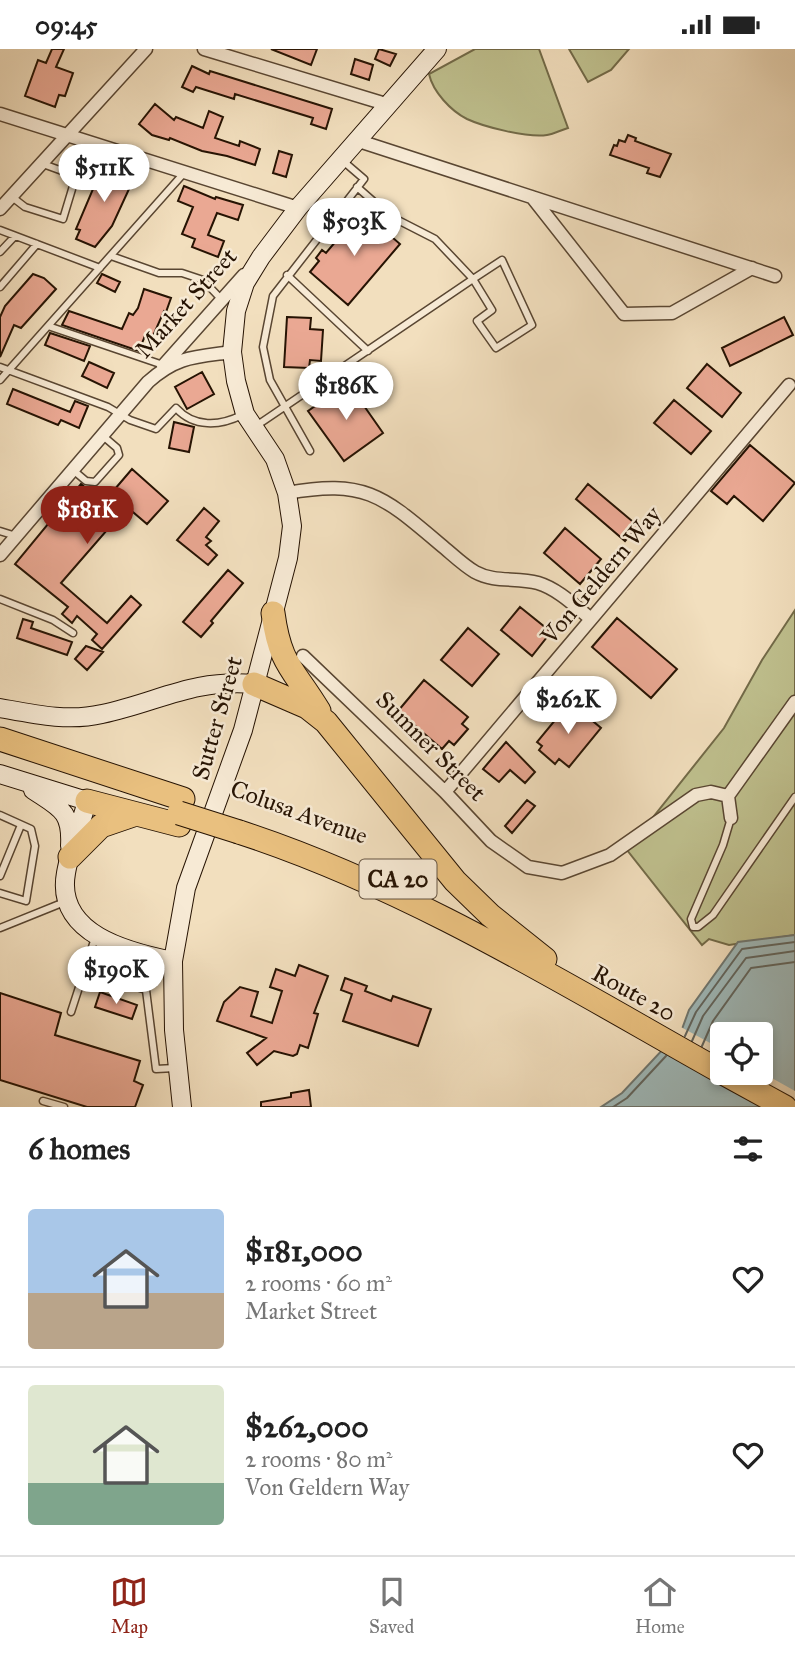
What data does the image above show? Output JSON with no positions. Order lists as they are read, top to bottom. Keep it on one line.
{"streets":{"highway":["Colusa Avenue","CA 20","Route 20"],"main road":["Market Street","Sutter Street"],"street":["Von Geldern Way","Sumner Street"]},"crossings":[["Market Street","Sutter Street"],["Von Geldern Way","Sumner Street"],["Colusa Avenue","Route 20"]],"page":{"status":"09:45","price":["$511K","$503K","$186K","$181K","$262K","$190K"],"heading":"6 homes","list":[{"name":"$181,000","note":"2 rooms · 60 m² · Market Street"},{"name":"$262,000","note":"2 rooms · 80 m² · Von Geldern Way"}],"tabs":["Map","Saved","Home"]}}
